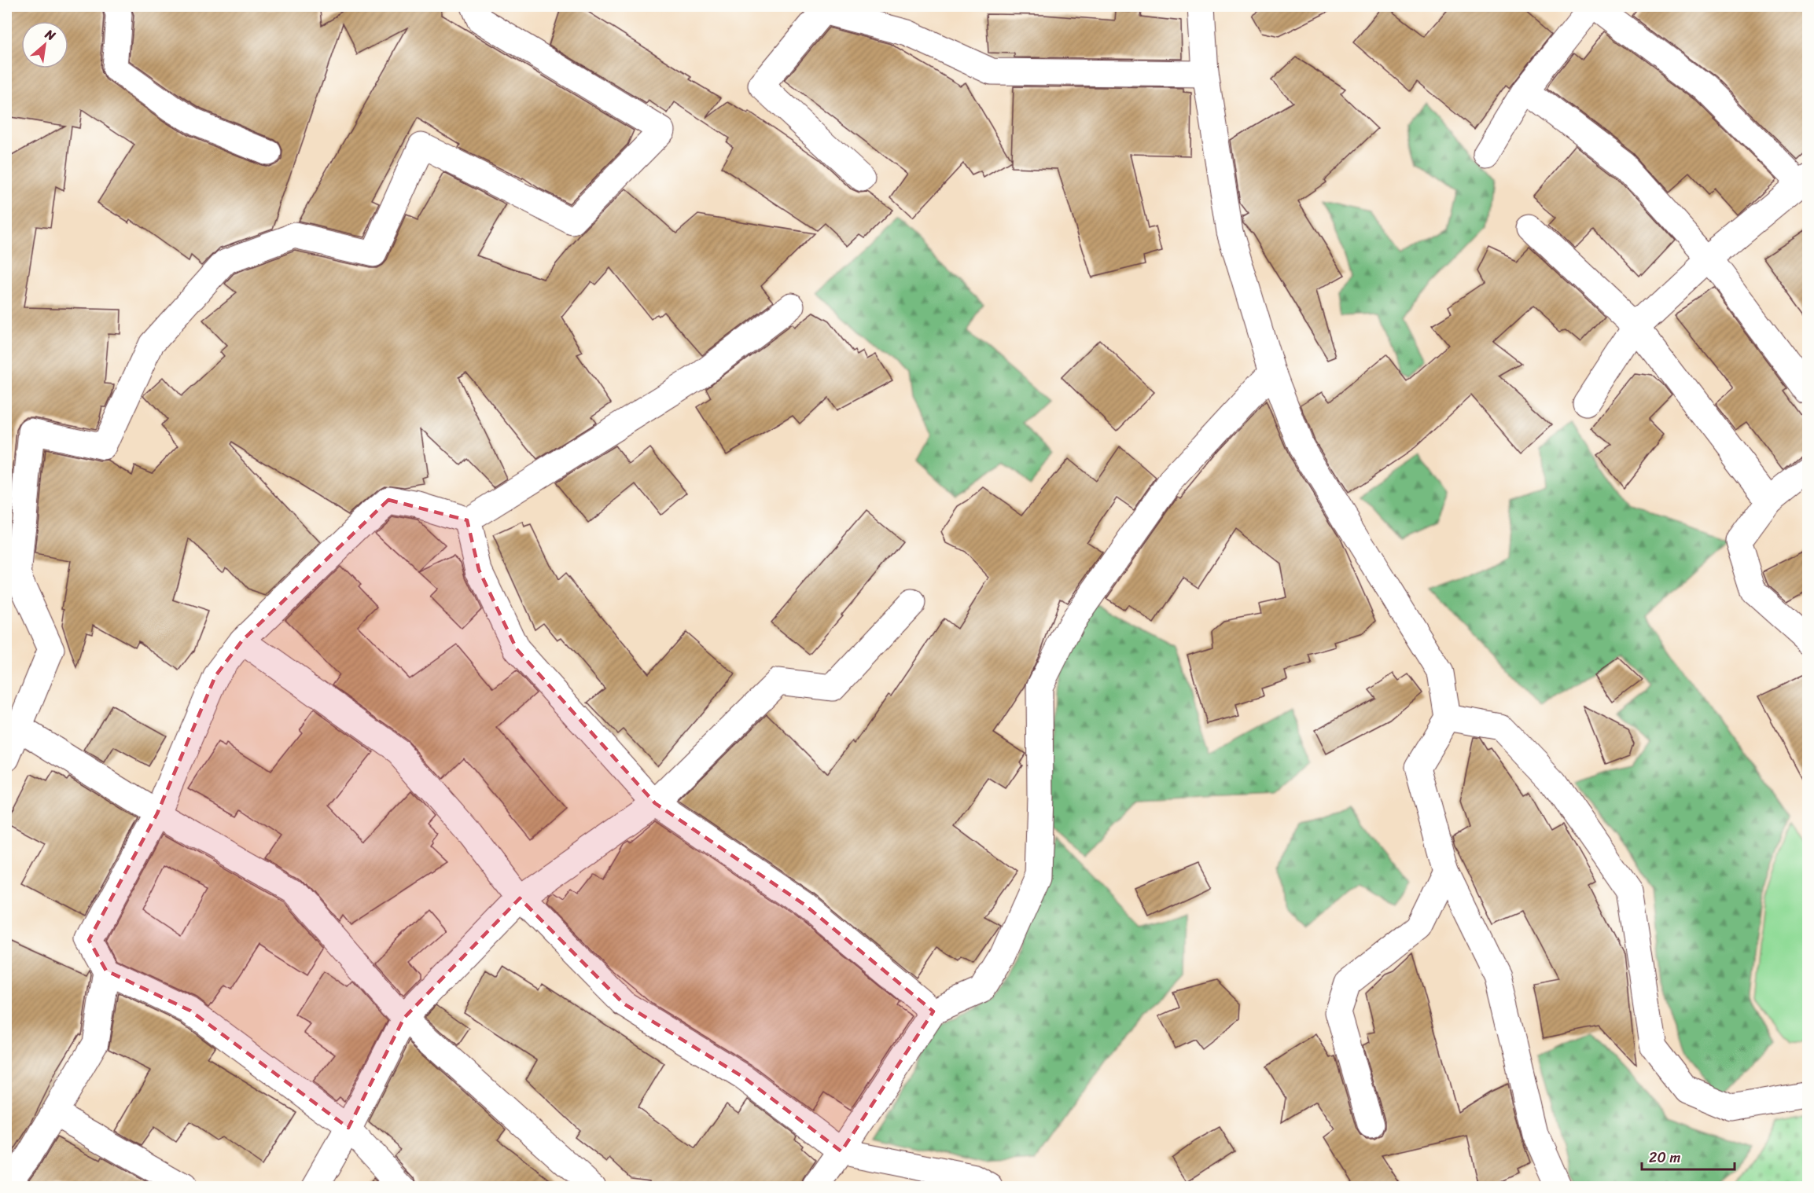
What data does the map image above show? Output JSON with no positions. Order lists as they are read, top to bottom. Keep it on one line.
{"scale_bar":"20 m","north":"top right"}
